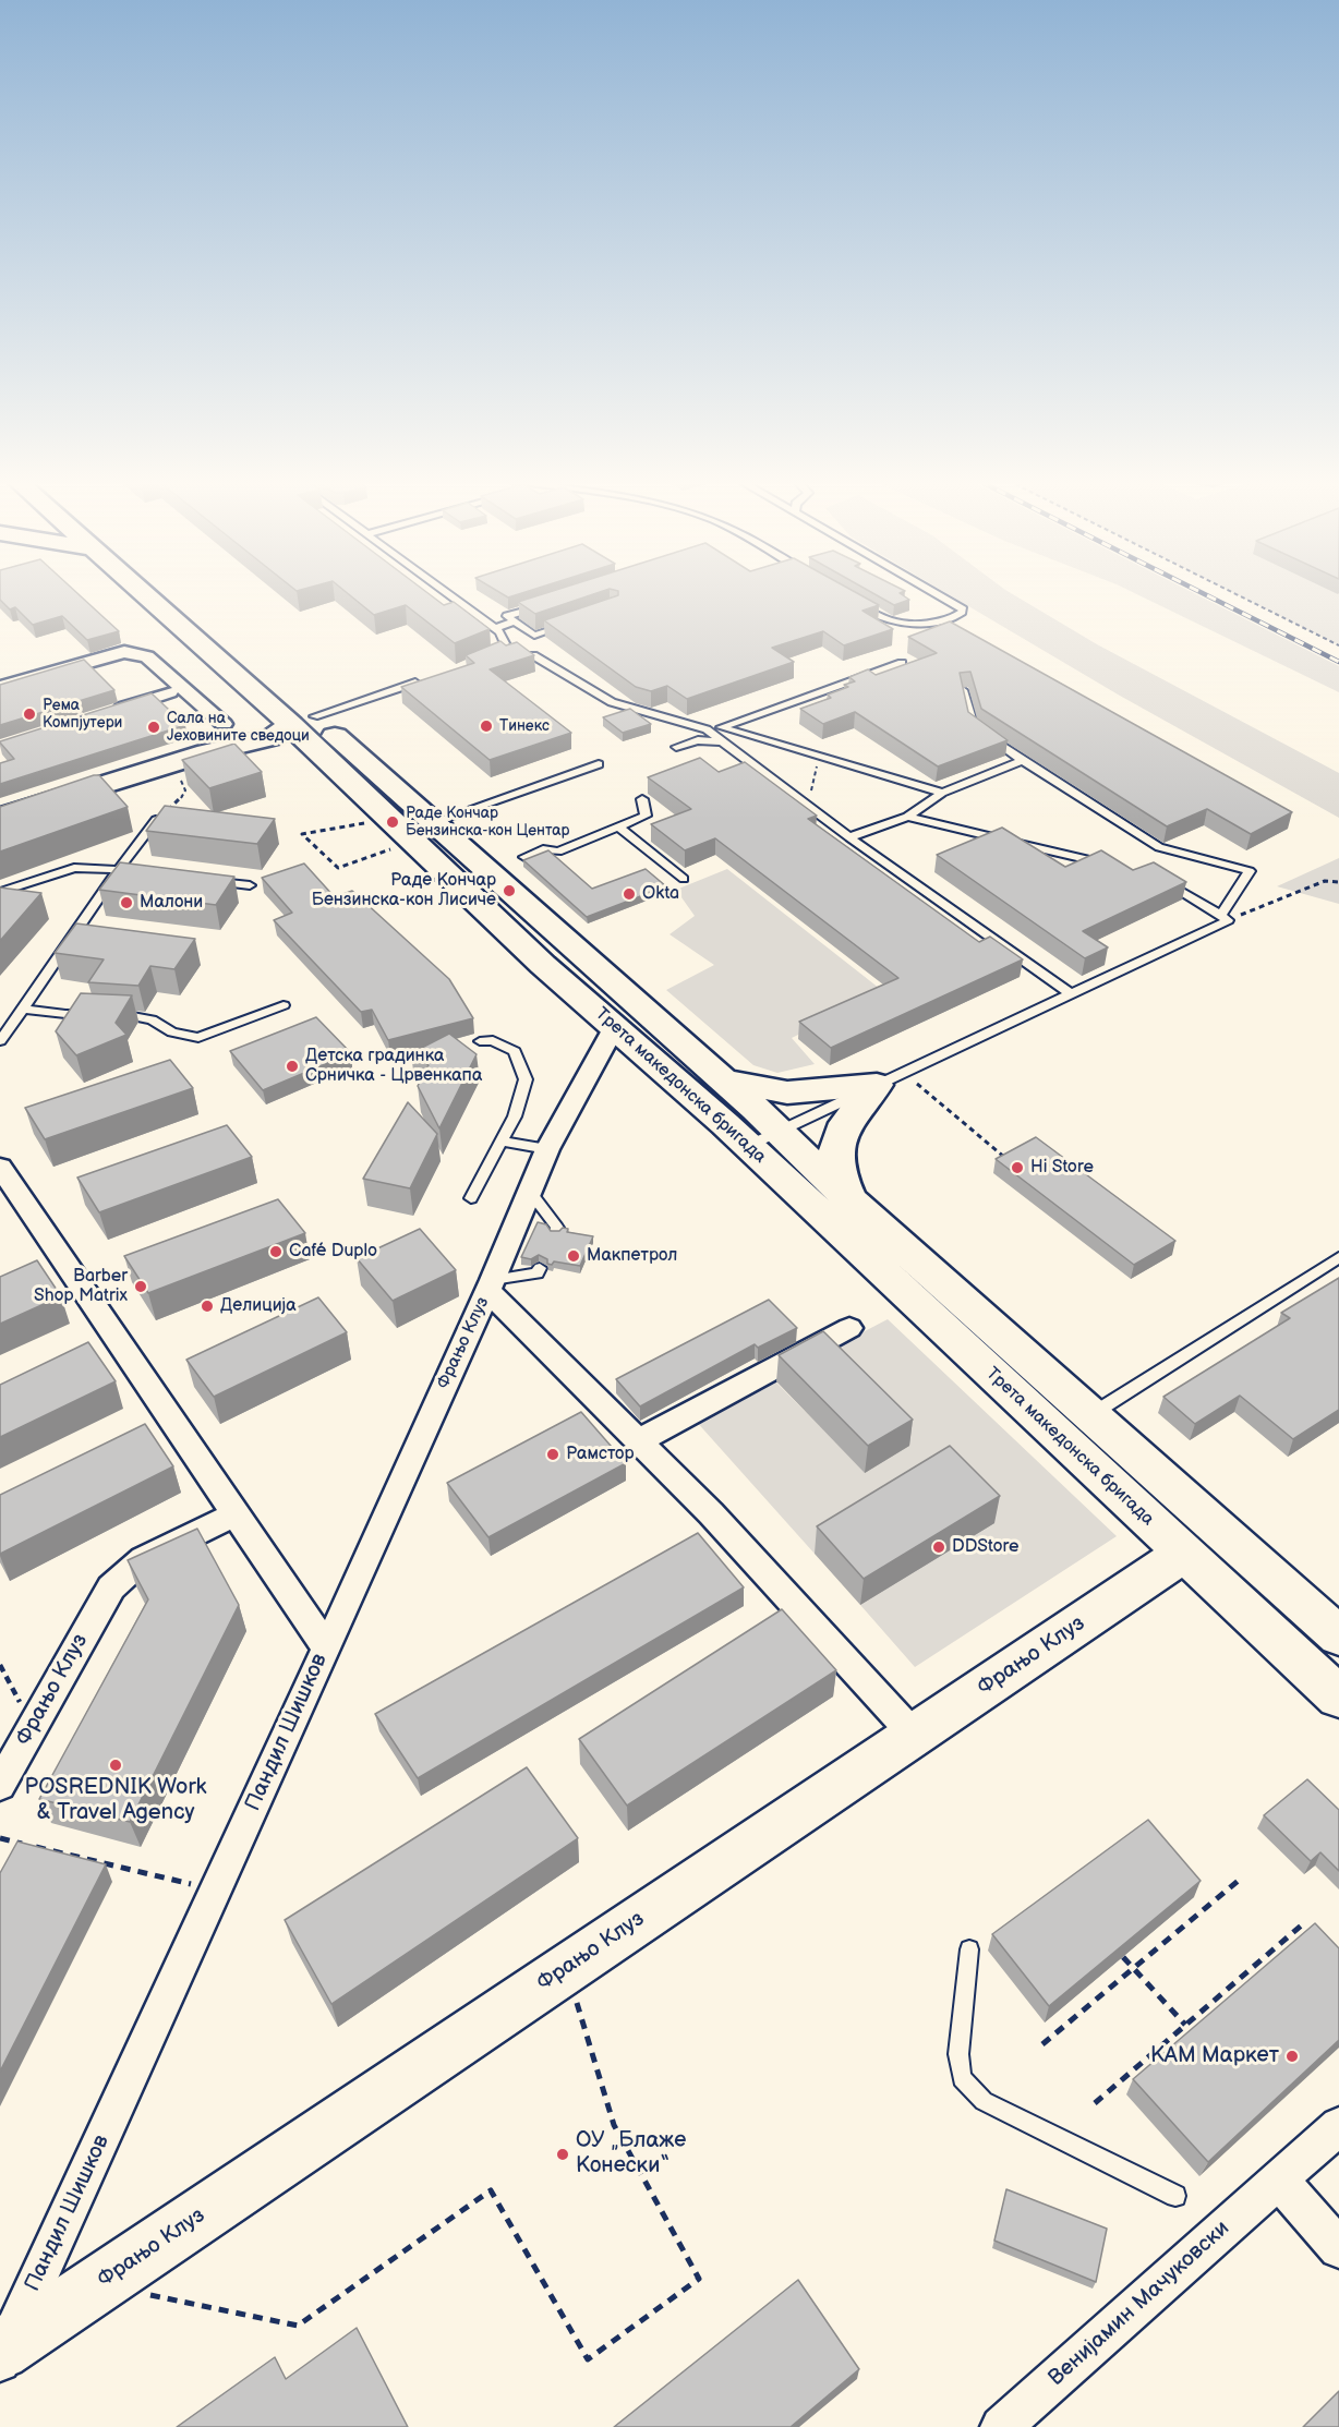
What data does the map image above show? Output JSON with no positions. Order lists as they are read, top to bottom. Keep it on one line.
{"streets":{"street":["Трета македонска бригада","Фрањо Клуз","Пандил Шишков","Венијамин Мачуковски"]},"crossings":[["Трета македонска бригада","Фрањо Клуз"],["Фрањо Клуз","Пандил Шишков"]],"places":["Рема Компјутери","Тинекс","Сала на Јеховините сведоци","Раде Кончар Бензинска-кон Центар","Раде Кончар Бензинска-кон Лисиче","Okta","Малони","Детска градинка Срничка - Црвенкапа","Hi Store","Café Duplo","Макпетрол","Barber Shop Matrix","Делиција","Рамстор","DDStore","POSREDNIK Work & Travel Agency","КАМ Маркет","ОУ „Блаже Конески“"]}
